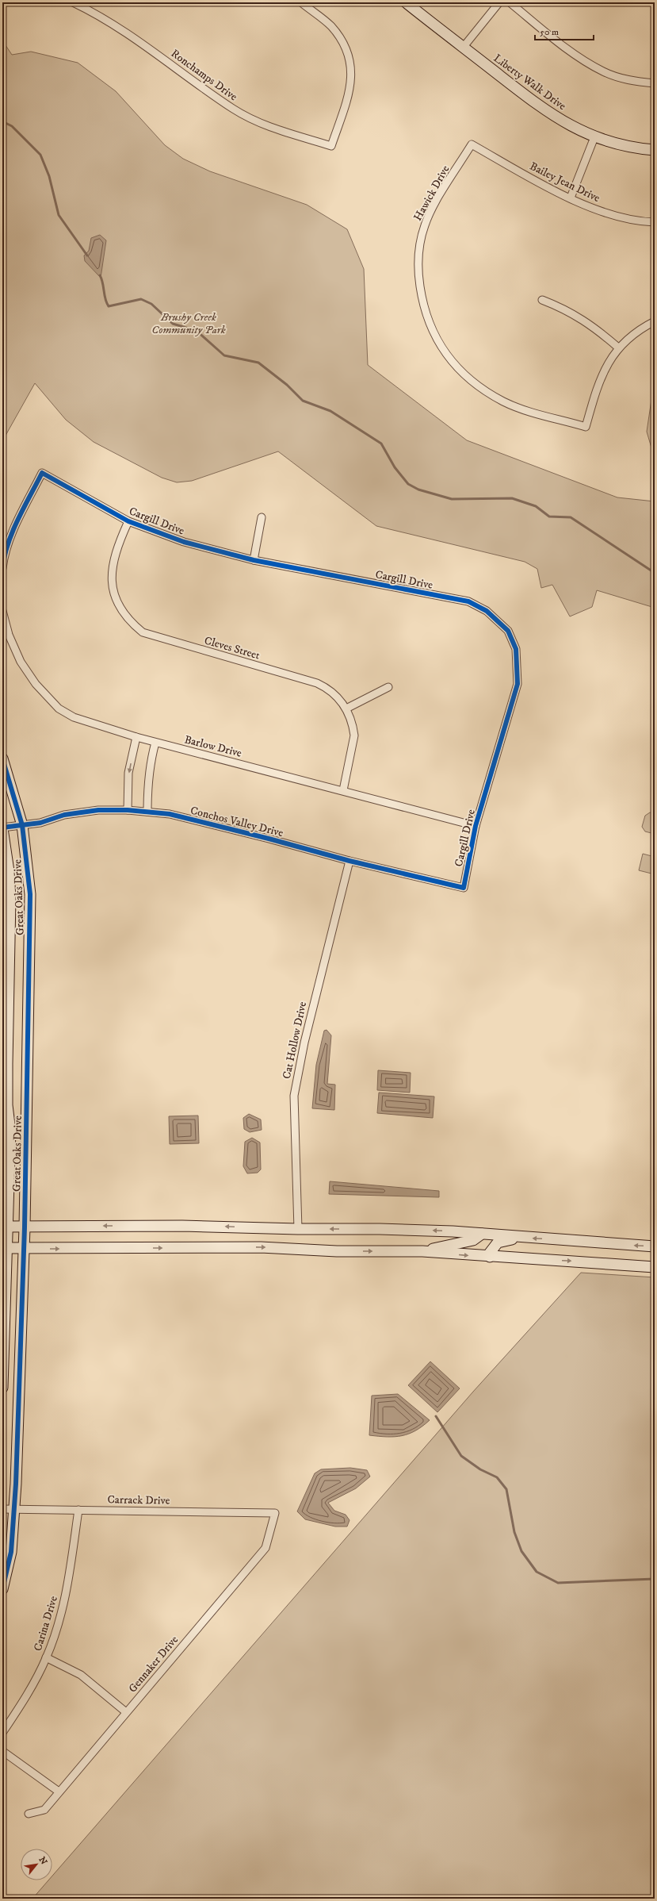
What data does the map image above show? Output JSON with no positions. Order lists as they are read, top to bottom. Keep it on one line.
{"streets":{"street":["Ronchamps Drive","Liberty Walk Drive","Bailey Jean Drive","Hawick Drive","Cargill Drive","Cleves Street","Barlow Drive","Conchos Valley Drive","Great Oaks Drive","Cat Hollow Drive","Carrack Drive","Carina Drive","Gennaker Drive"]},"crossings":[["Bailey Jean Drive","Hawick Drive"],["Cargill Drive","Cleves Street"],["Cargill Drive","Barlow Drive"],["Cargill Drive","Conchos Valley Drive"],["Cleves Street","Barlow Drive"],["Conchos Valley Drive","Great Oaks Drive"],["Conchos Valley Drive","Cat Hollow Drive"],["Great Oaks Drive","Carrack Drive"],["Carrack Drive","Carina Drive"],["Carrack Drive","Gennaker Drive"]],"parks":["Brushy Creek Community Park"],"scale_bar":"50 m","north":"top right"}
